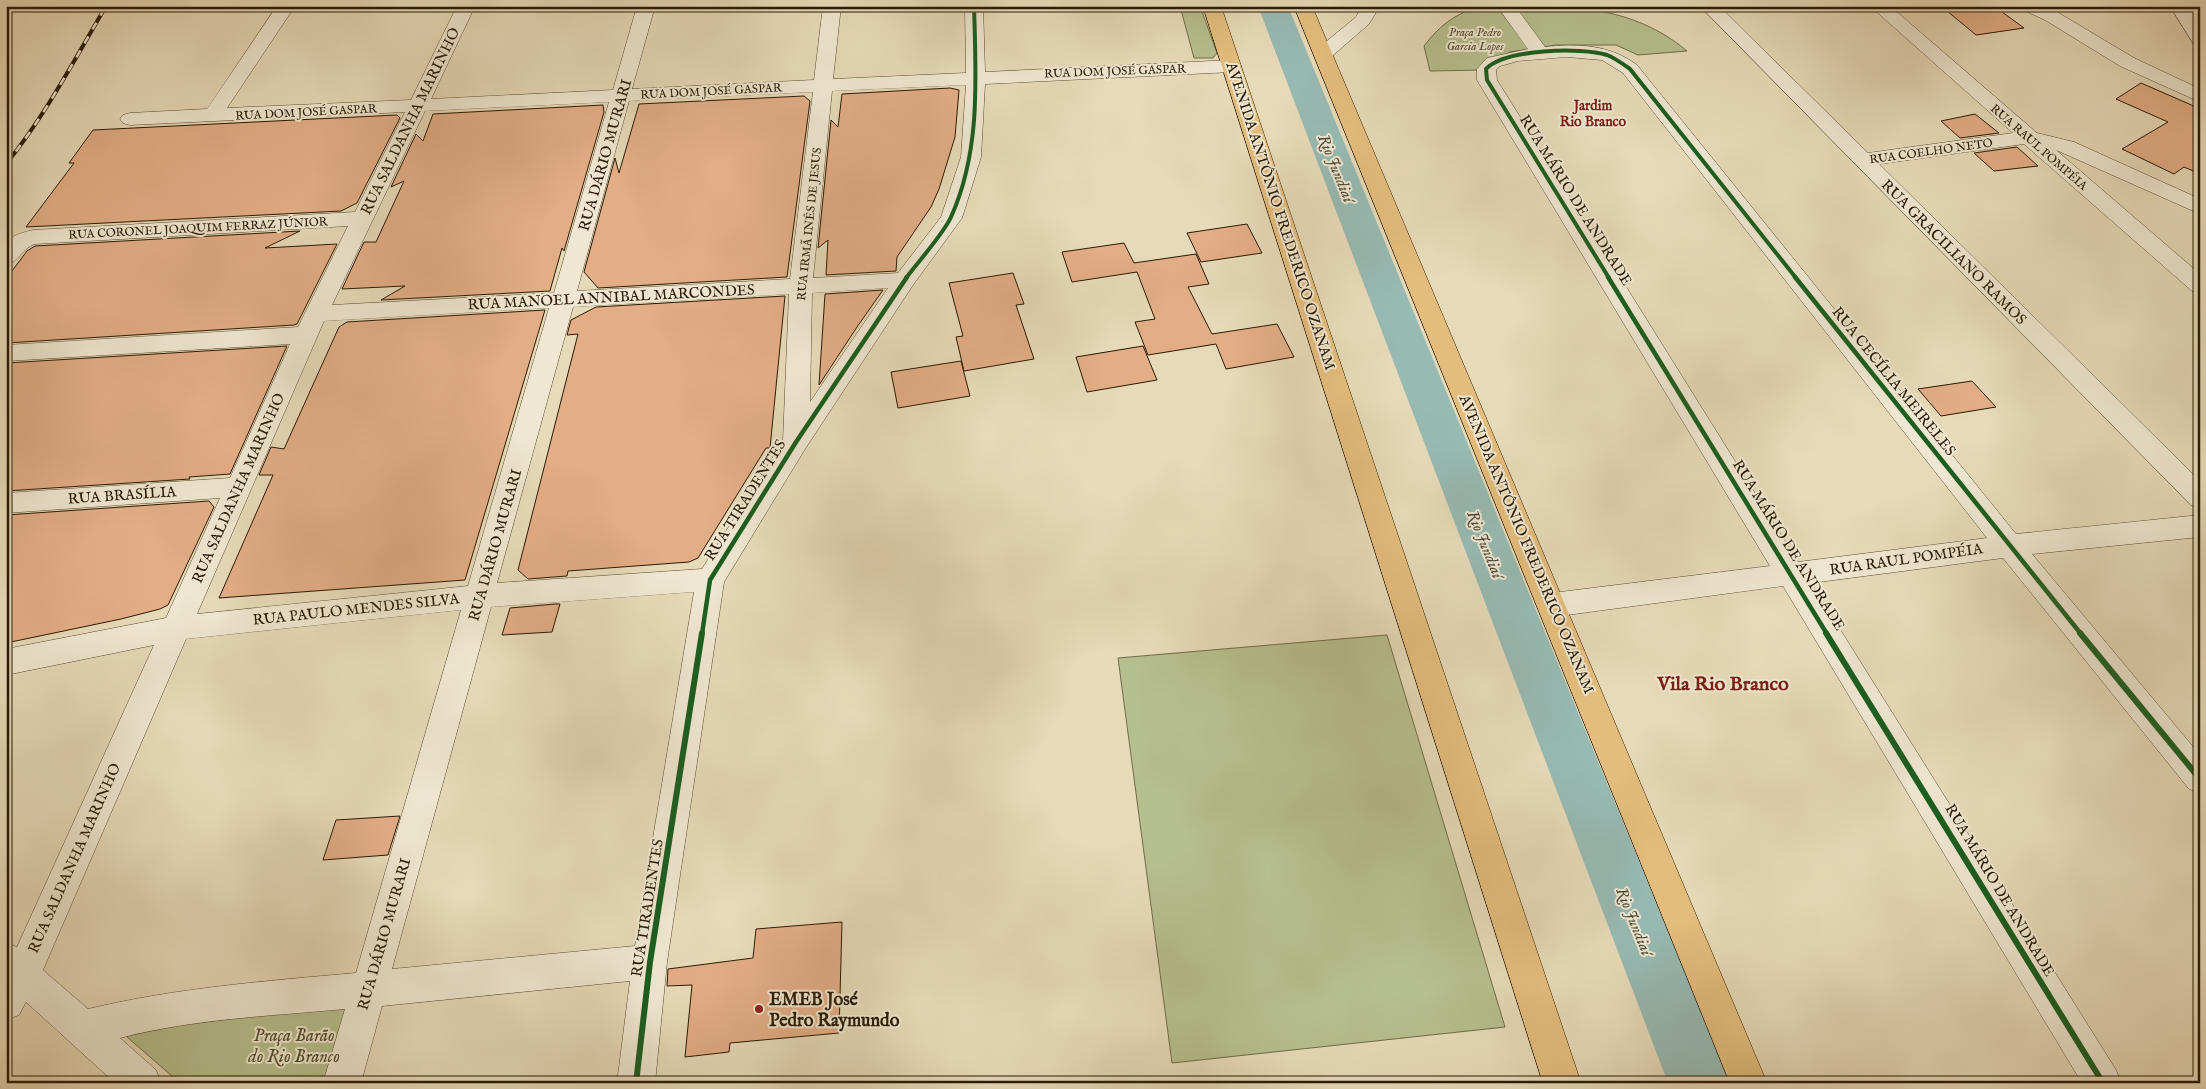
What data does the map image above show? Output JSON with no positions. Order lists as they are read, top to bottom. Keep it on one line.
{"streets":{"main road":["AVENIDA ANTÔNIO FREDERICO OZANAM"],"street":["RUA DOM JOSÉ GASPAR","RUA SALDANHA MARINHO","RUA RAUL POMPÉIA","RUA COELHO NETO","RUA DÁRIO MURARI","RUA MÁRIO DE ANDRADE","RUA IRMÃ INÊS DE JESUS","RUA CORONEL JOAQUIM FERRAZ JÚNIOR","RUA GRACILIANO RAMOS","RUA MANOEL ANNIBAL MARCONDES","RUA CECÍLIA MEIRELES","RUA BRASÍLIA","RUA TIRADENTES","RUA PAULO MENDES SILVA"]},"crossings":[["RUA DOM JOSÉ GASPAR","RUA SALDANHA MARINHO"],["RUA DOM JOSÉ GASPAR","RUA DÁRIO MURARI"],["RUA DOM JOSÉ GASPAR","AVENIDA ANTÔNIO FREDERICO OZANAM"],["RUA DOM JOSÉ GASPAR","RUA IRMÃ INÊS DE JESUS"],["RUA DOM JOSÉ GASPAR","RUA TIRADENTES"],["RUA SALDANHA MARINHO","RUA CORONEL JOAQUIM FERRAZ JÚNIOR"],["RUA SALDANHA MARINHO","RUA MANOEL ANNIBAL MARCONDES"],["RUA SALDANHA MARINHO","RUA BRASÍLIA"],["RUA SALDANHA MARINHO","RUA PAULO MENDES SILVA"],["RUA RAUL POMPÉIA","RUA COELHO NETO"],["RUA RAUL POMPÉIA","RUA MÁRIO DE ANDRADE"],["RUA RAUL POMPÉIA","AVENIDA ANTÔNIO FREDERICO OZANAM"],["RUA RAUL POMPÉIA","RUA CECÍLIA MEIRELES"],["RUA COELHO NETO","RUA GRACILIANO RAMOS"],["RUA DÁRIO MURARI","RUA MANOEL ANNIBAL MARCONDES"],["RUA DÁRIO MURARI","RUA PAULO MENDES SILVA"],["RUA MÁRIO DE ANDRADE","RUA CECÍLIA MEIRELES"],["RUA IRMÃ INÊS DE JESUS","RUA MANOEL ANNIBAL MARCONDES"],["RUA IRMÃ INÊS DE JESUS","RUA TIRADENTES"],["RUA MANOEL ANNIBAL MARCONDES","RUA TIRADENTES"],["RUA TIRADENTES","RUA PAULO MENDES SILVA"]],"districts":["Jardim Rio Branco","Vila Rio Branco"],"water":["Rio Jundiaí"],"parks":["Praça Pedro Garcia Lopes","Praça Barão do Rio Branco"],"places":["EMEB José Pedro Raymundo"]}
